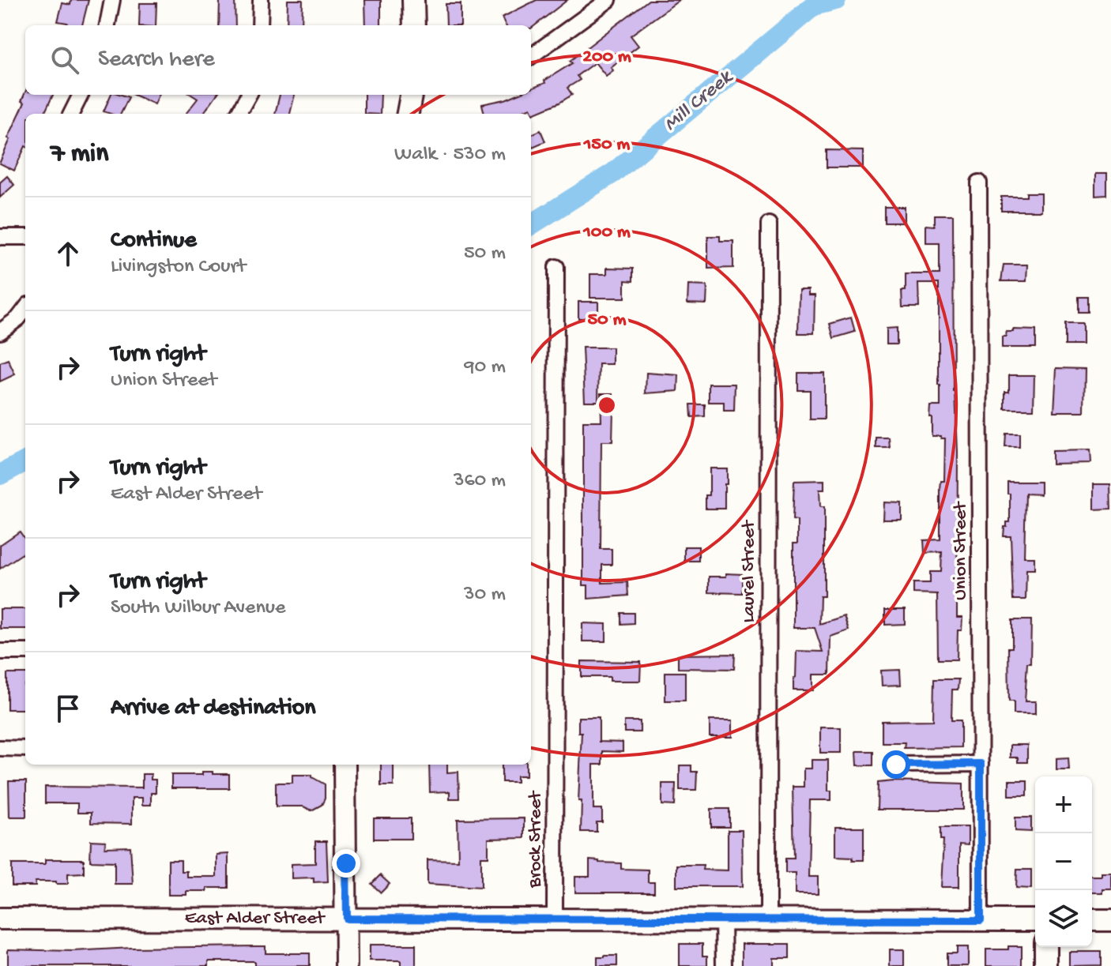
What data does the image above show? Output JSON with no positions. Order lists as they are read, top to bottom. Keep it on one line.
{"streets":{"main road":["East Alder Street"],"street":["Union Street","Laurel Street","Brock Street"]},"crossings":[["Union Street","East Alder Street"],["Laurel Street","East Alder Street"],["Brock Street","East Alder Street"]],"water":["Mill Creek"],"page":{"search":"Search here","heading":["7 min","Walk · 530 m"],"list":[["Continue","Livingston Court","50 m"],["Turn right","Union Street","90 m"],["Turn right","East Alder Street","360 m"],["Turn right","South Wilbur Avenue","30 m"],"Arrive at destination"],"map_buttons":["+","−"]},"rings":["200 m","150 m","100 m","50 m"]}
